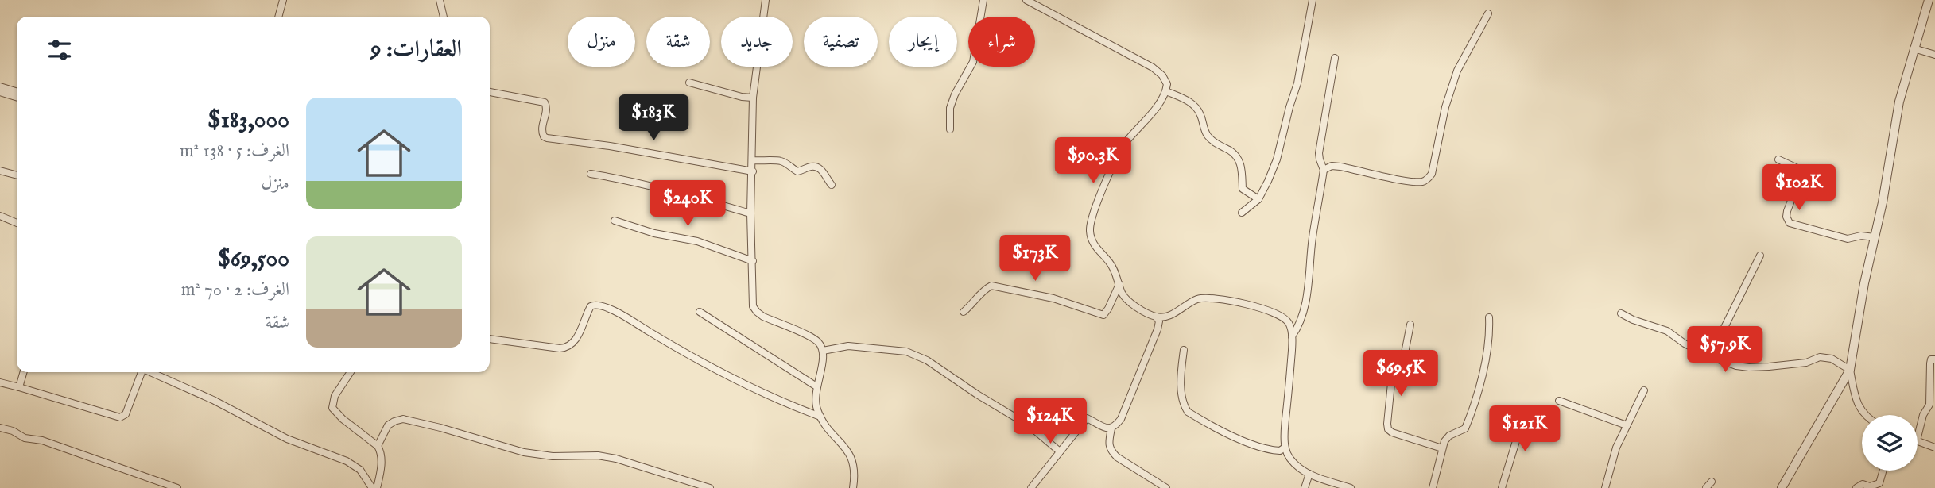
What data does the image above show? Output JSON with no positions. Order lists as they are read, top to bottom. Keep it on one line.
{"page":{"chip":["شراء","إيجار","تصفية","جديد","شقة","منزل"],"heading":"العقارات: 9","list":[{"name":"$183,000","note":"الغرف: 5 · 138 m² · منزل"},{"name":"$69,500","note":"الغرف: 2 · 70 m² · شقة"}],"price":["$183K","$90.3K","$102K","$240K","$173K","$57.9K","$69.5K","$124K","$121K"]}}
